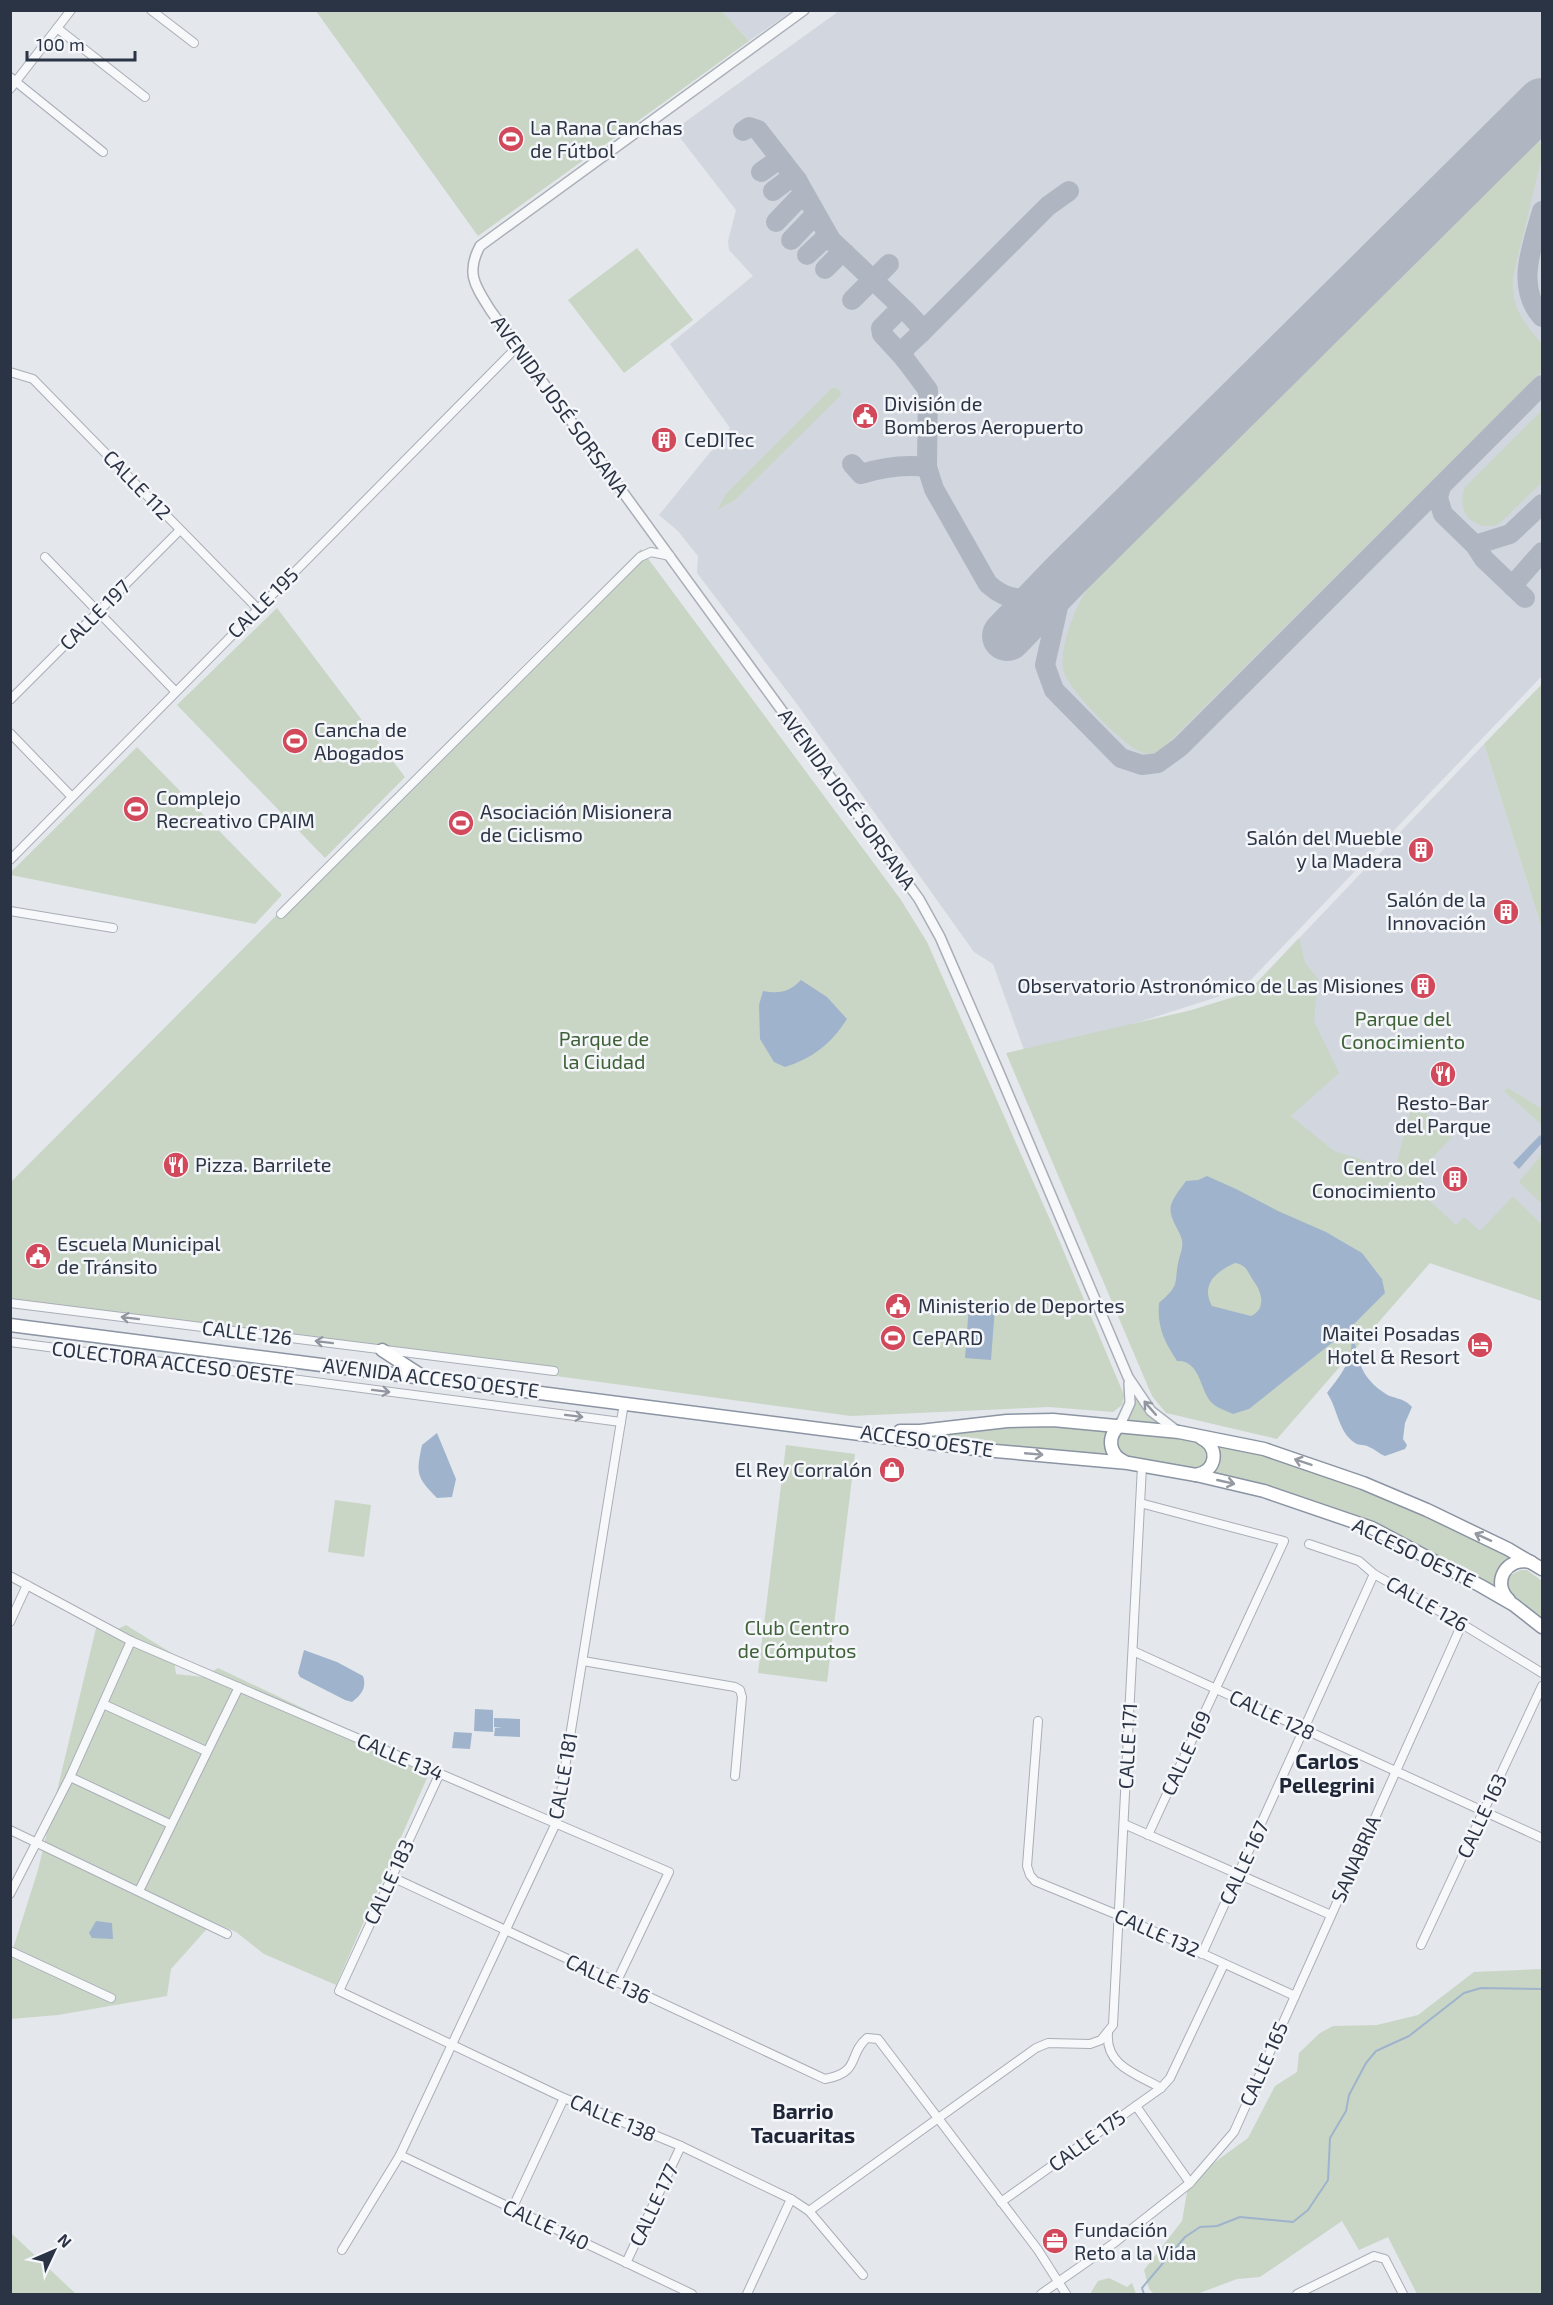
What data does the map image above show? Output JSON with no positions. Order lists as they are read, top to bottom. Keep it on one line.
{"streets":{"highway":["AVENIDA ACCESO OESTE","ACCESO OESTE"],"street":["AVENIDA JOSÉ SORSANA","CALLE 112","CALLE 195","CALLE 197","CALLE 126","COLECTORA ACCESO OESTE","CALLE 128","CALLE 171","CALLE 169","CALLE 134","CALLE 181","CALLE 163","SANABRIA","CALLE 167","CALLE 183","CALLE 132","CALLE 136","CALLE 165","CALLE 138","CALLE 175","CALLE 177","CALLE 140"]},"crossings":[["AVENIDA JOSÉ SORSANA","CALLE 195"],["AVENIDA JOSÉ SORSANA","ACCESO OESTE"],["CALLE 112","CALLE 195"],["CALLE 112","CALLE 197"],["CALLE 126","SANABRIA"],["CALLE 126","CALLE 167"],["COLECTORA ACCESO OESTE","CALLE 181"],["AVENIDA ACCESO OESTE","ACCESO OESTE"],["AVENIDA ACCESO OESTE","CALLE 181"],["ACCESO OESTE","CALLE 171"],["CALLE 128","CALLE 171"],["CALLE 128","CALLE 169"],["CALLE 128","CALLE 163"],["CALLE 128","SANABRIA"],["CALLE 128","CALLE 167"],["CALLE 171","CALLE 169"],["CALLE 171","CALLE 132"],["CALLE 134","CALLE 181"],["CALLE 134","CALLE 183"],["CALLE 134","CALLE 136"],["CALLE 181","CALLE 136"],["CALLE 181","CALLE 138"],["CALLE 181","CALLE 140"],["SANABRIA","CALLE 132"],["SANABRIA","CALLE 165"],["CALLE 167","CALLE 132"],["CALLE 183","CALLE 136"],["CALLE 183","CALLE 138"],["CALLE 132","CALLE 165"],["CALLE 132","CALLE 175"],["CALLE 138","CALLE 177"],["CALLE 177","CALLE 140"]],"one_way":["CALLE 126","COLECTORA ACCESO OESTE"],"districts":["Carlos Pellegrini","Barrio Tacuaritas"],"parks":["Parque del Conocimiento","Parque de la Ciudad","Club Centro de Cómputos"],"places":{"sports":["La Rana Canchas de Fútbol","Cancha de Abogados","Complejo Recreativo CPAIM","Asociación Misionera de Ciclismo","CePARD"],"public building":["División de Bomberos Aeropuerto","Escuela Municipal de Tránsito","Ministerio de Deportes"],"building":["CeDITec","Salón del Mueble y la Madera","Salón de la Innovación","Observatorio Astronómico de Las Misiones","Centro del Conocimiento"],"restaurant":["Resto-Bar del Parque","Pizza. Barrilete"],"hotel":["Maitei Posadas Hotel & Resort"],"shop":["El Rey Corralón"],"office":["Fundación Reto a la Vida"]},"scale_bar":"100 m","north":"top right"}
